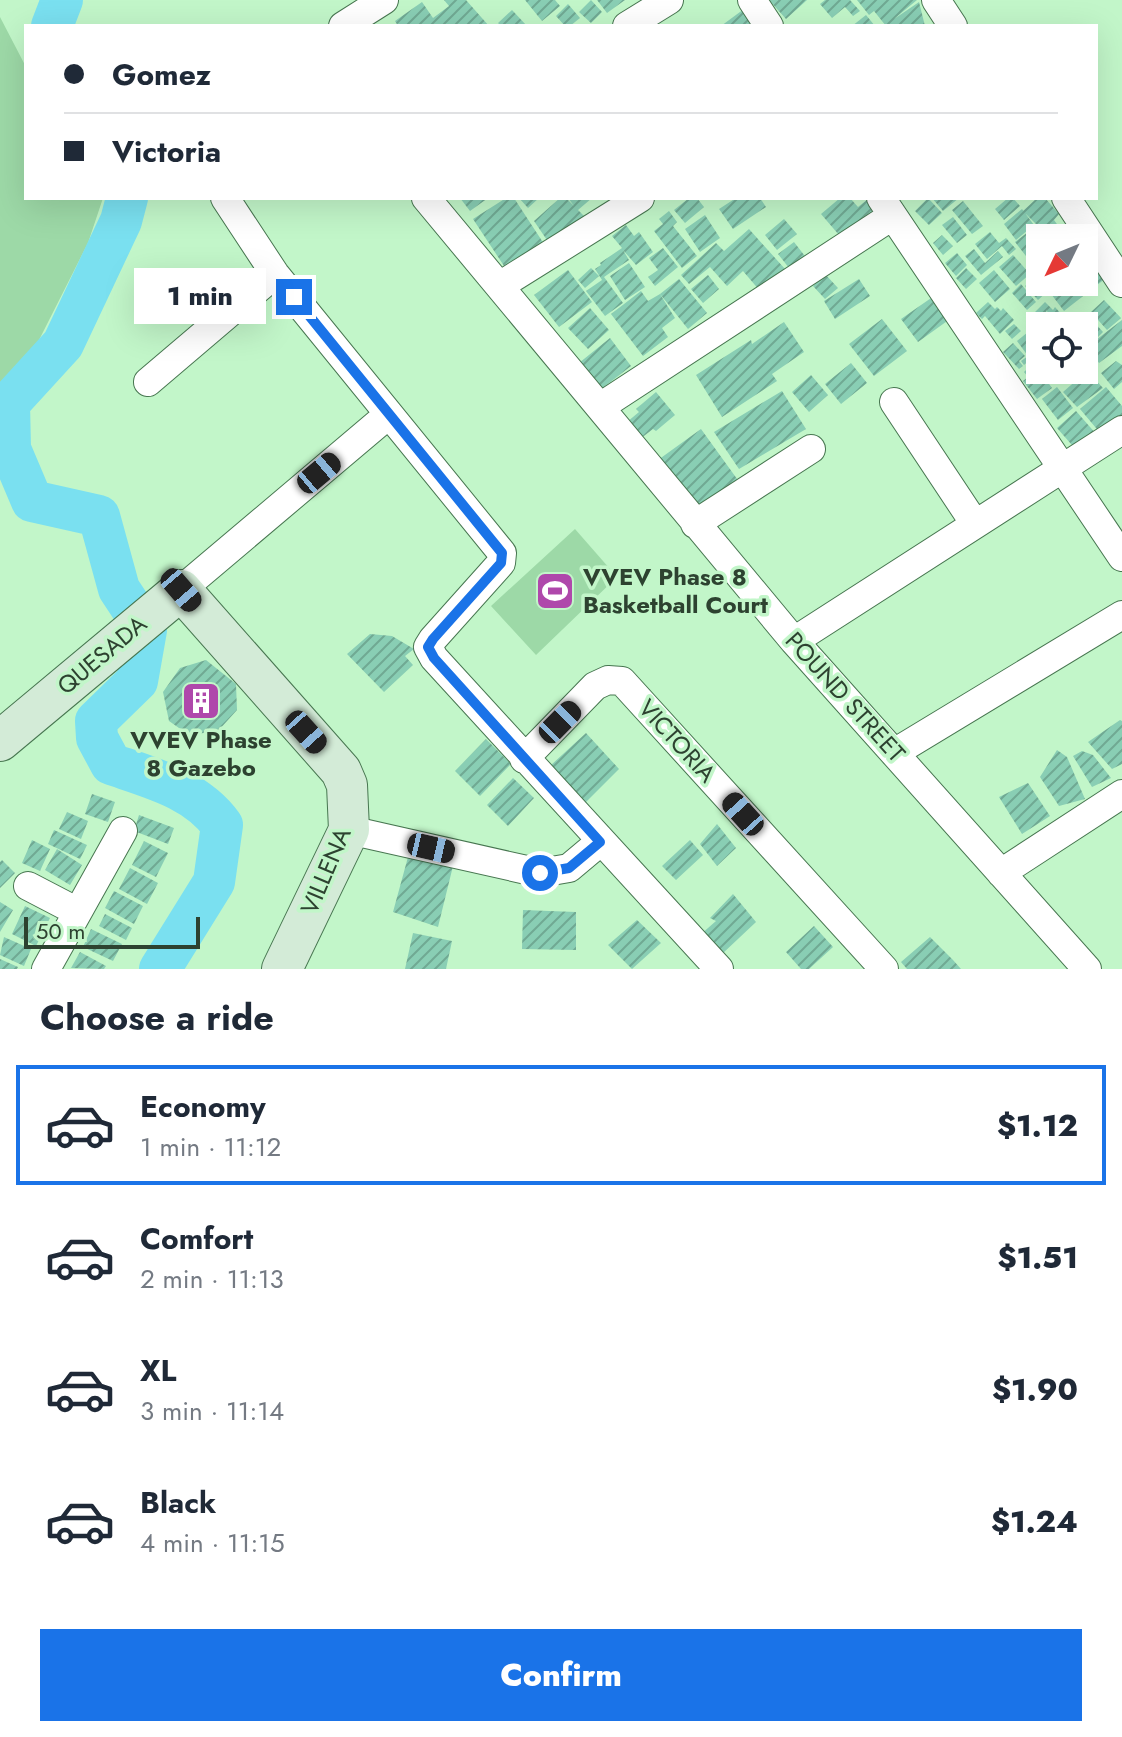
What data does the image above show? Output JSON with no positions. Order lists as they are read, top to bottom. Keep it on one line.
{"streets":{"street":["QUESADA","POUND STREET","VICTORIA","VILLENA"]},"crossings":[["QUESADA","VILLENA"]],"places":{"sports":["VVEV Phase 8 Basketball Court"],"building":["VVEV Phase 8 Gazebo"]},"scale_bar":"50 m","north":"bottom left","page":{"banner":["Gomez","Victoria"],"bubble":"1 min","scale":"50 m","heading":"Choose a ride","list":[{"name":"Economy","note":"1 min · 11:12","value":"$1.12"},{"name":"Comfort","note":"2 min · 11:13","value":"$1.51"},{"name":"XL","note":"3 min · 11:14","value":"$1.90"},{"name":"Black","note":"4 min · 11:15","value":"$1.24"}],"buttons":"Confirm"}}
